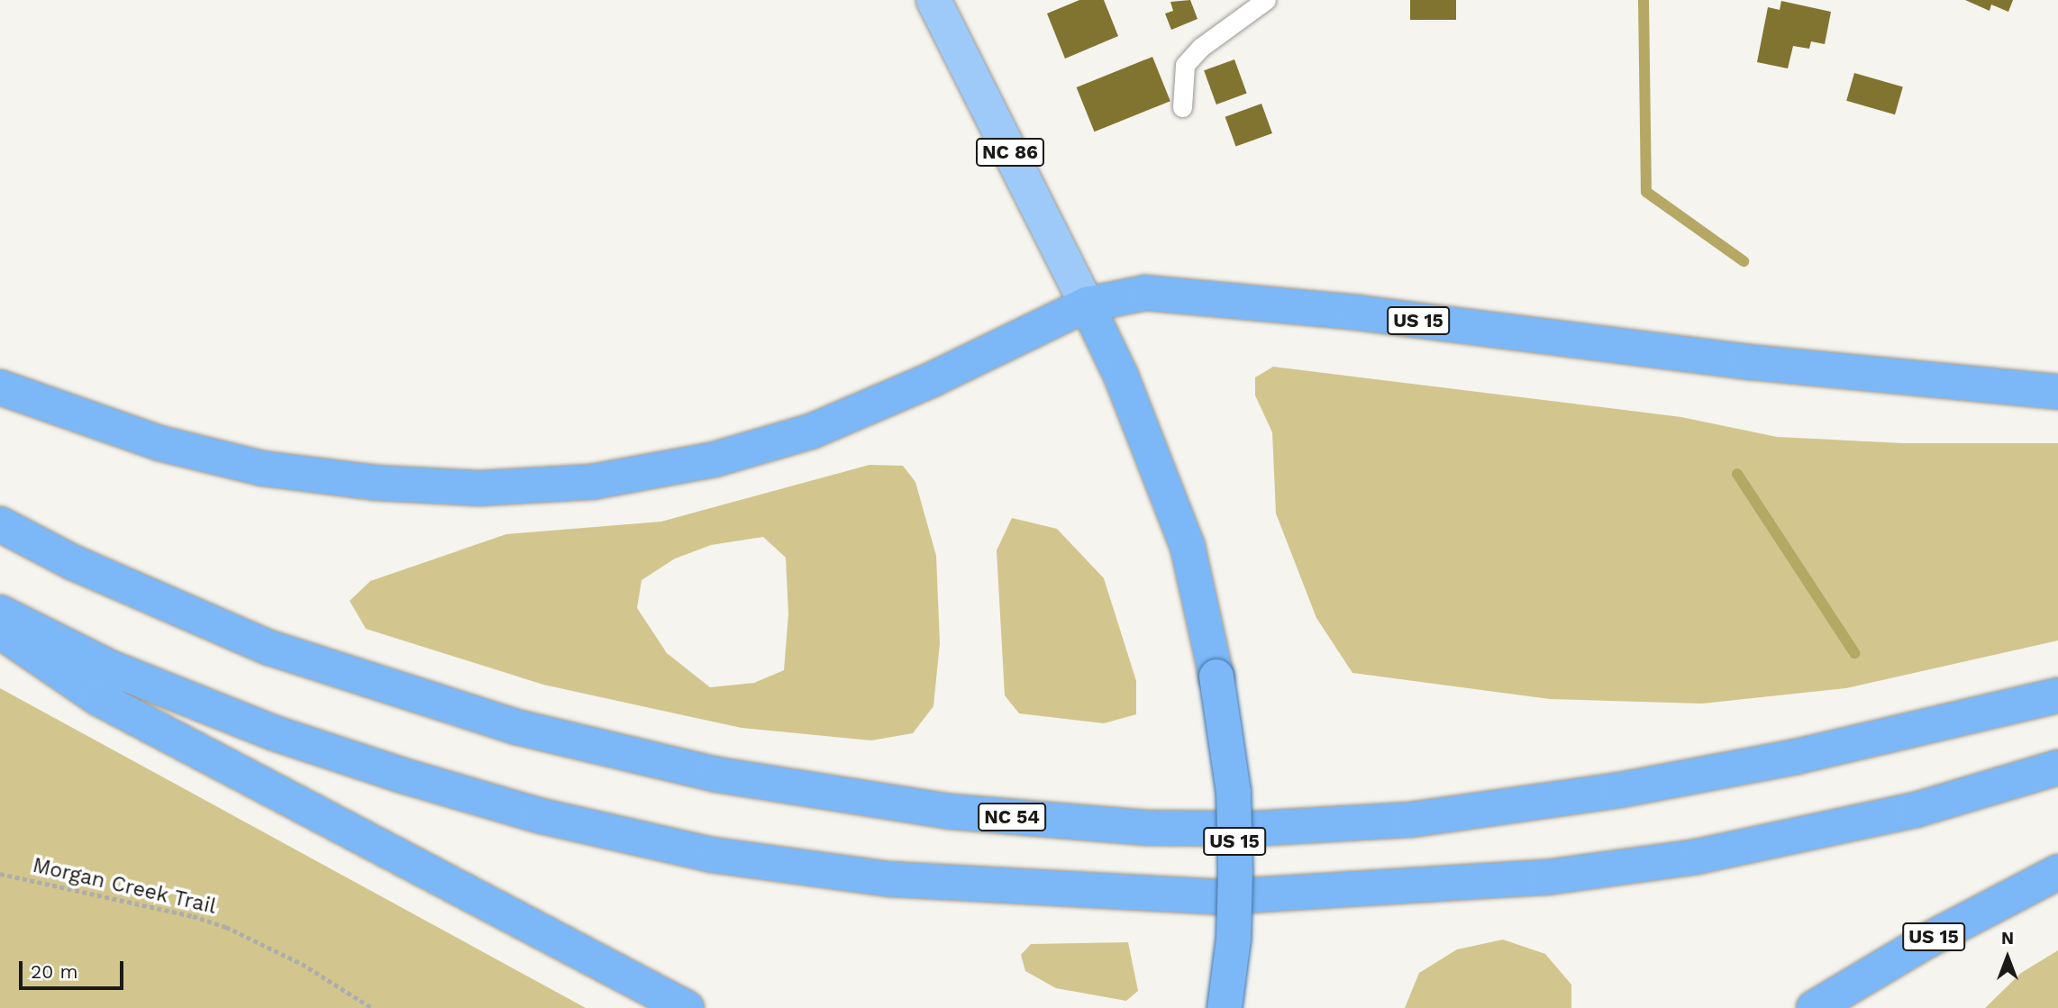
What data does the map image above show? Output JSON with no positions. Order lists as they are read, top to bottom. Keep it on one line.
{"streets":{"highway":["US 15","NC 54"],"main road":["NC 86"],"path":["Morgan Creek Trail"]},"crossings":[["NC 86","US 15"]],"scale_bar":"20 m","north":"top"}
